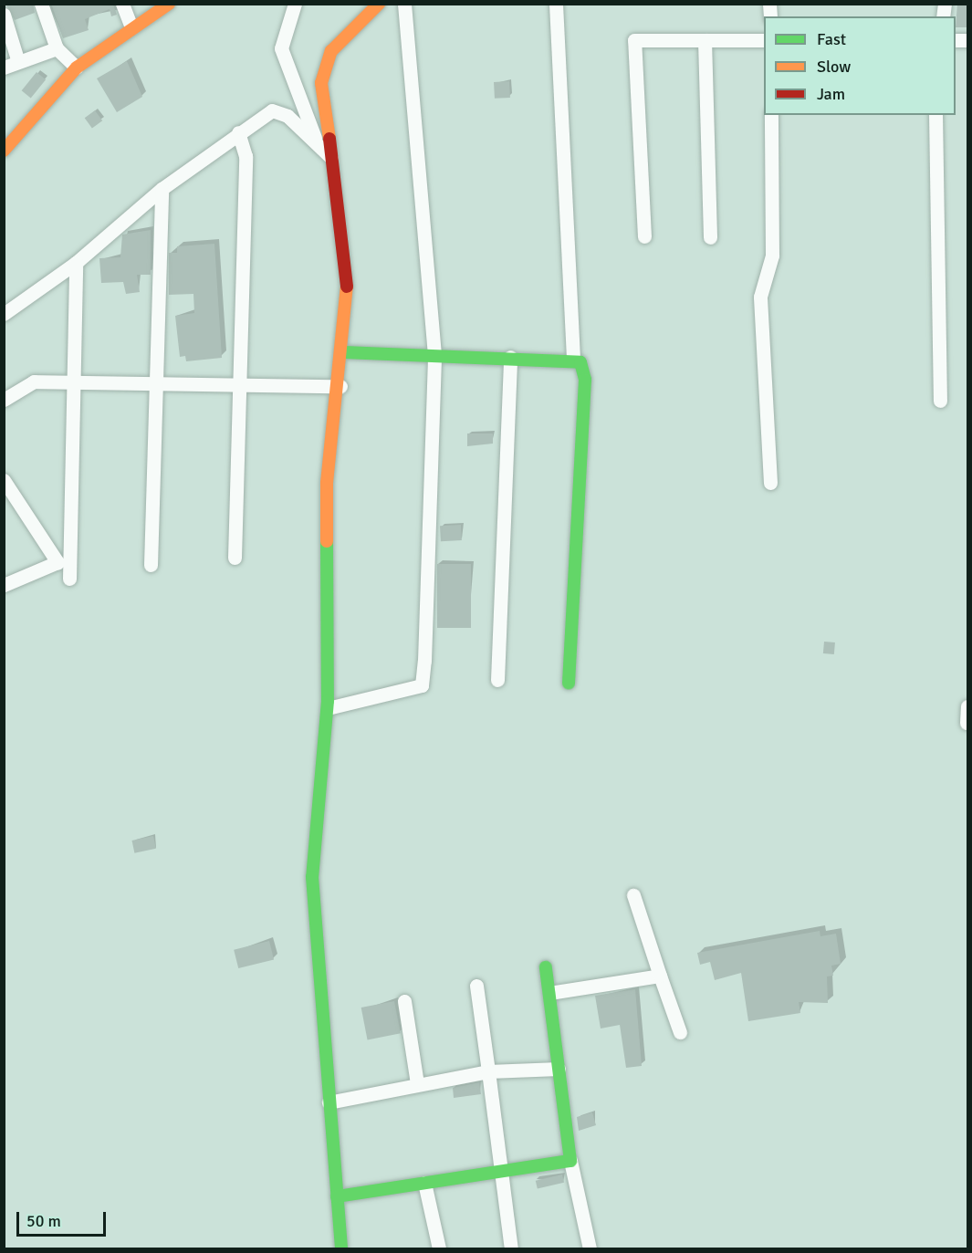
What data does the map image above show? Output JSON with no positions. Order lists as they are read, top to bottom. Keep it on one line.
{"legend":["Fast","Slow","Jam"],"scale_bar":"50 m"}
